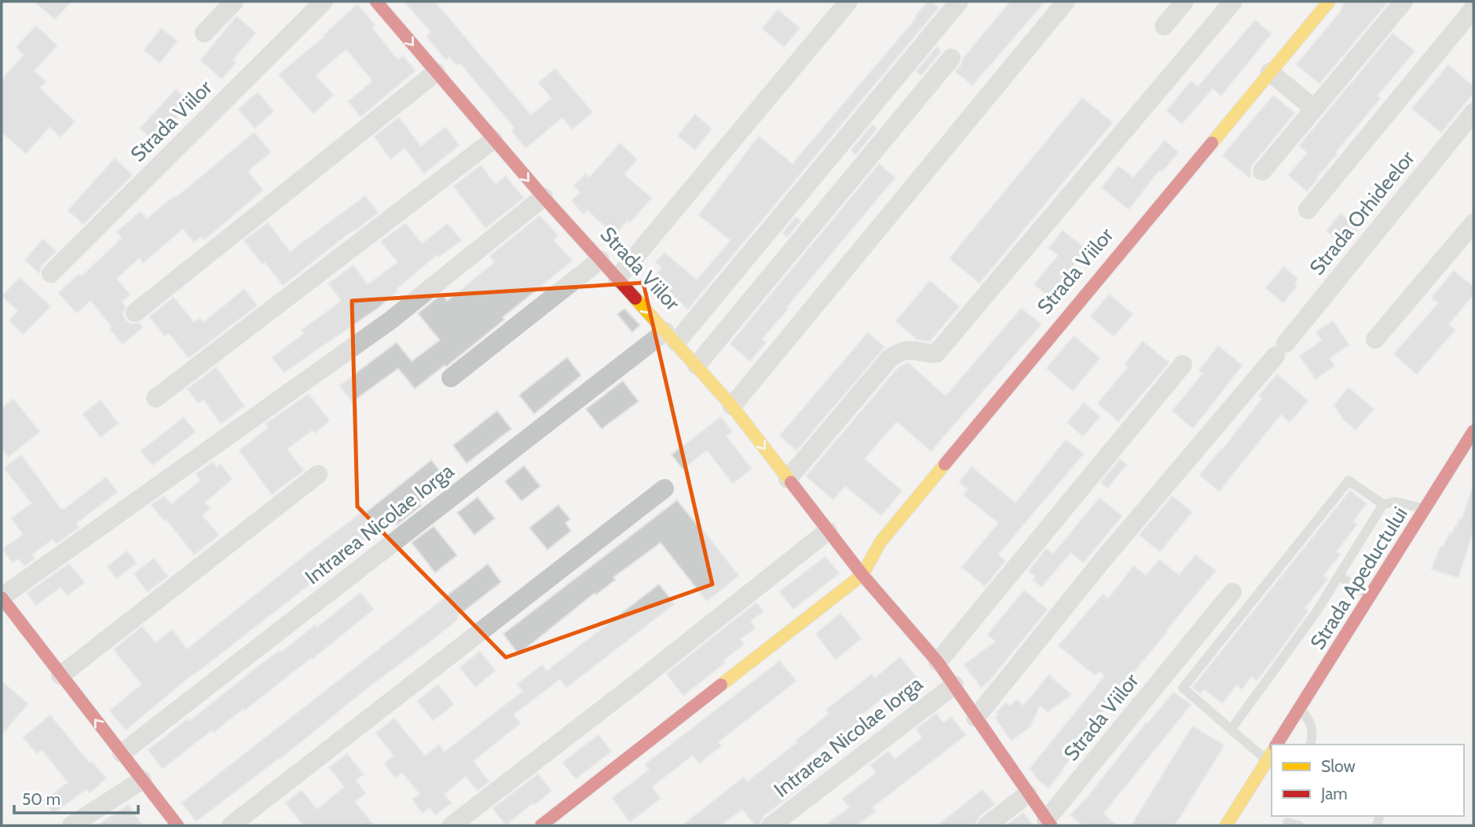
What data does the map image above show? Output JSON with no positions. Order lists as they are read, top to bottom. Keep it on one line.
{"streets":{"street":["Strada Viilor","Strada Orhideelor","Intrarea Nicolae Iorga","Strada Apeductului"]},"crossings":[["Strada Viilor","Strada Orhideelor"],["Strada Viilor","Intrarea Nicolae Iorga"]],"legend":["Slow","Jam"],"scale_bar":"50 m"}
